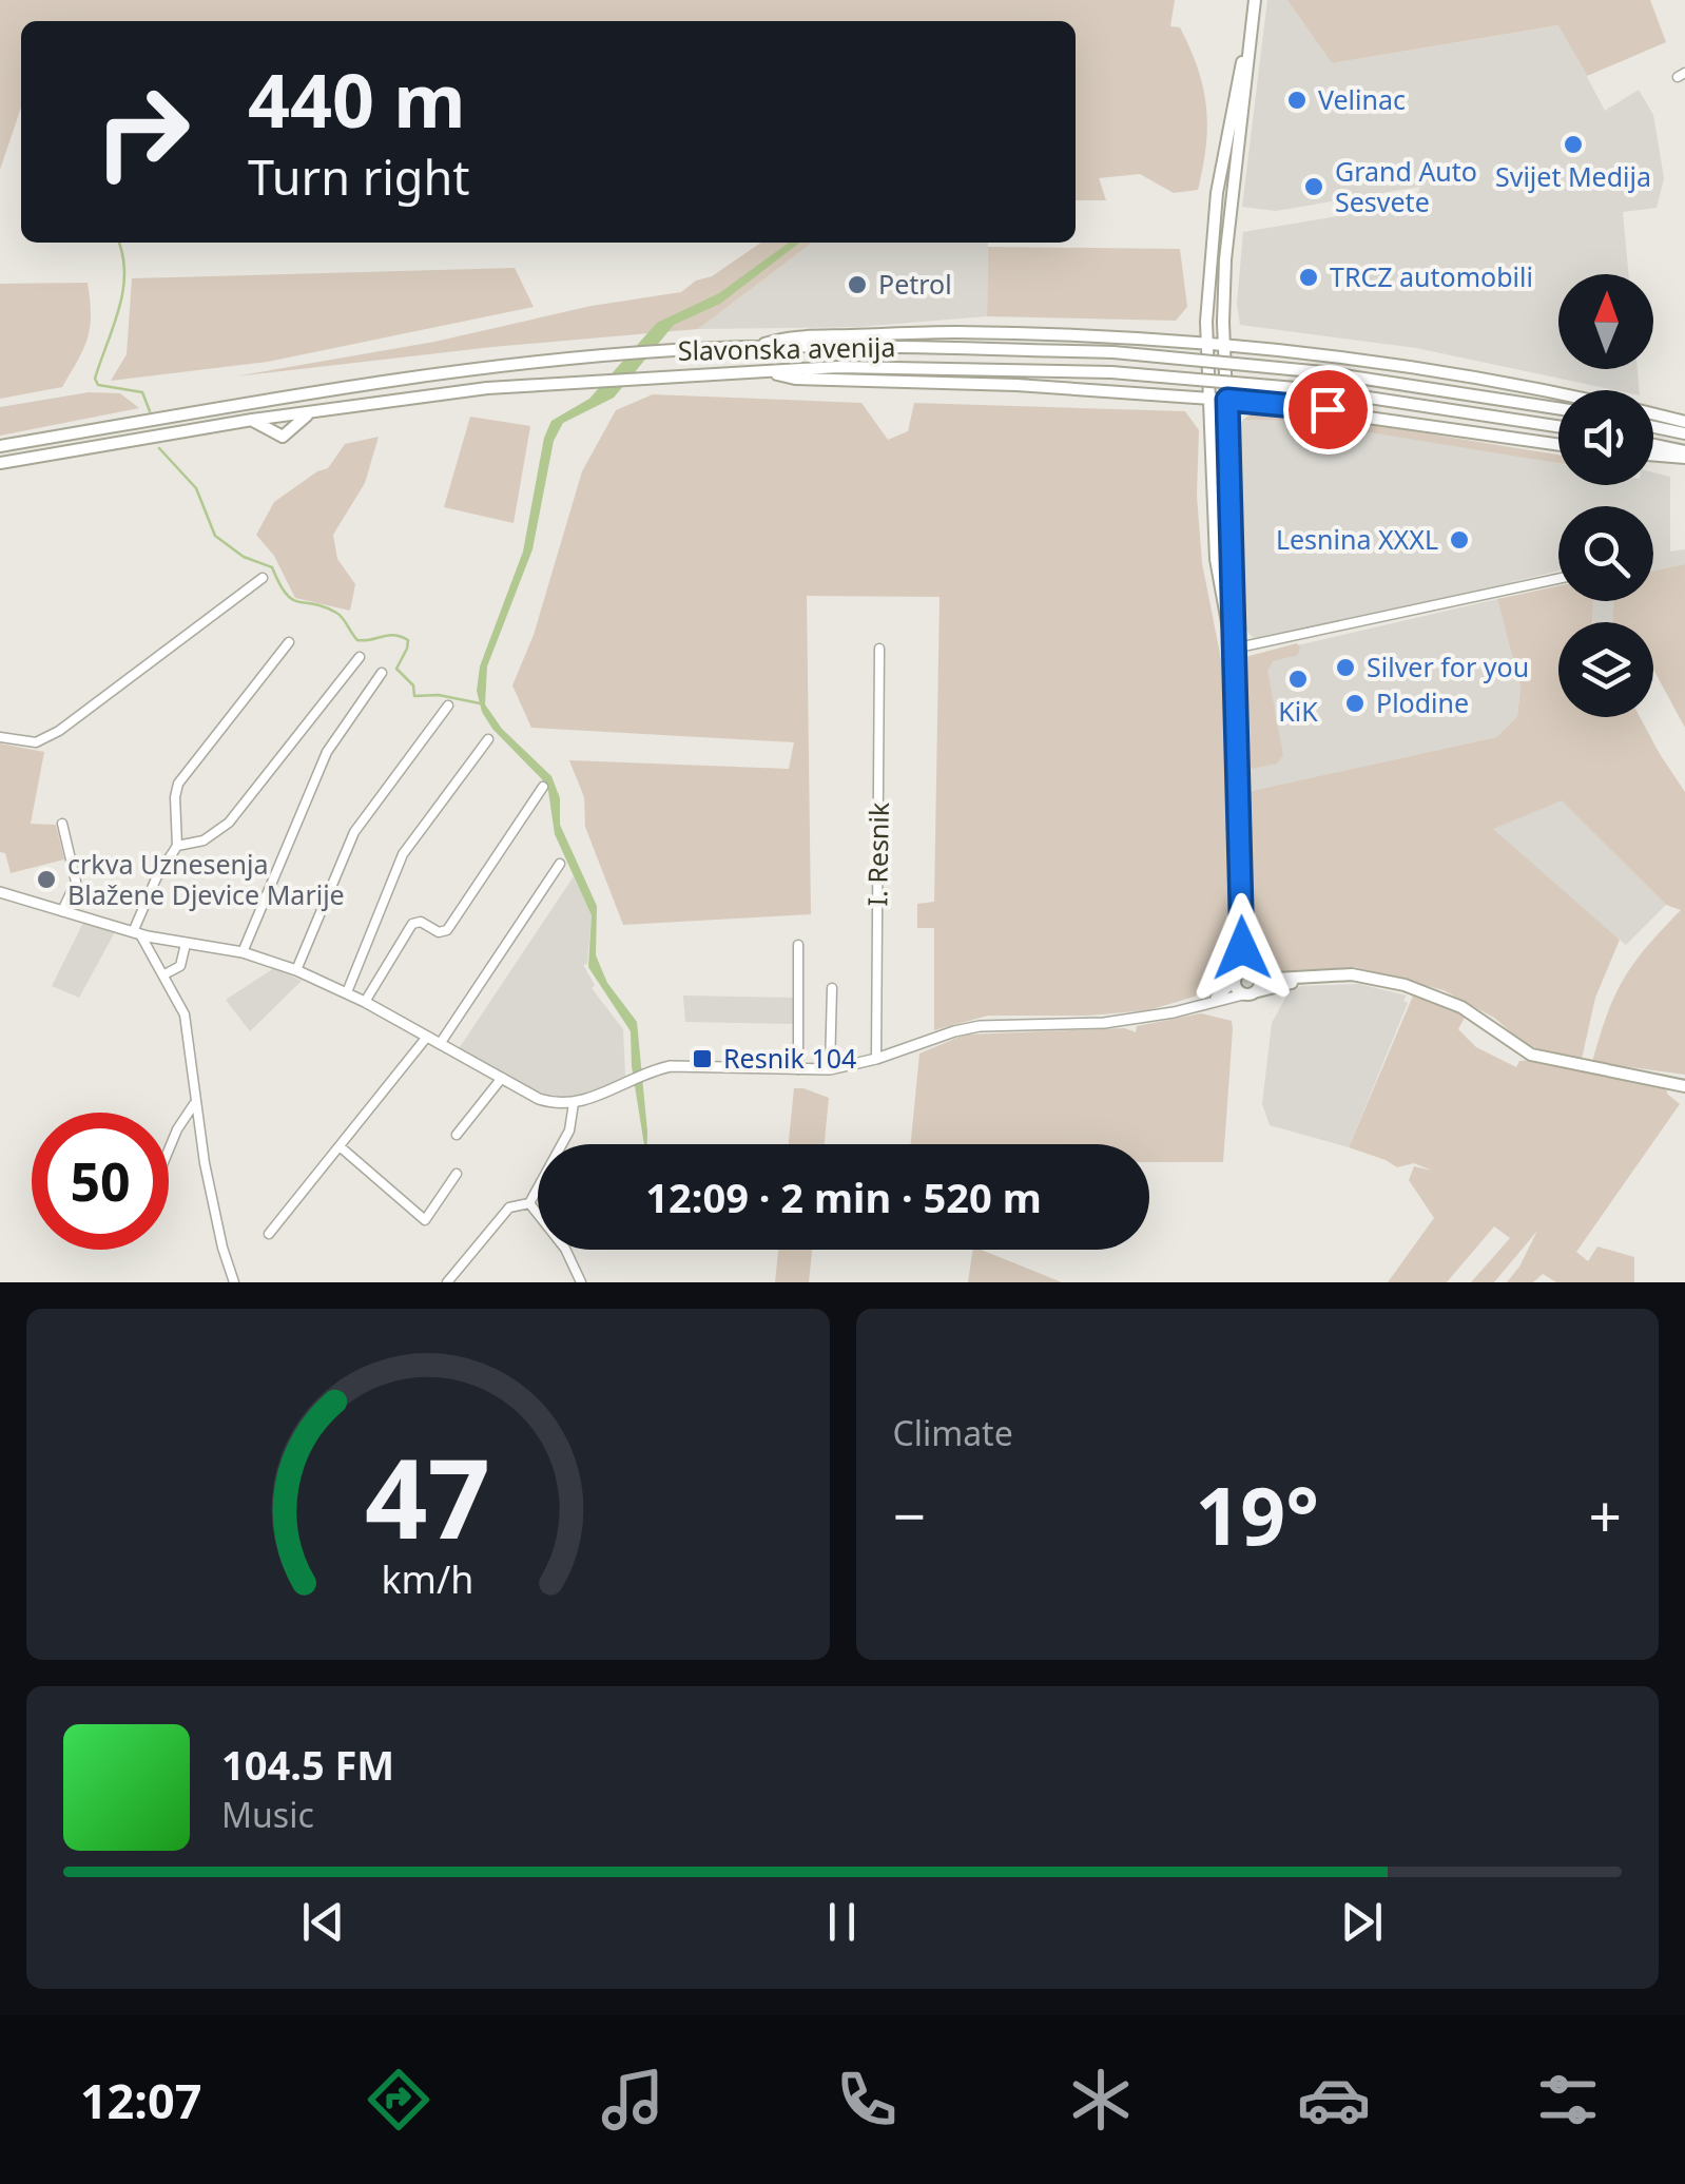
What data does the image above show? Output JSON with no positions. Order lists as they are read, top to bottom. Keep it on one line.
{"streets":{"main road":["Slavonska avenija"],"street":["I. Resnik"]},"places":{"other":["Velinac","Svijet Medija","Grand Auto Sesvete","TRCZ automobili","Petrol","Lesnina XXXL","Silver for you","KiK","Plodine","crkva Uznesenja Blažene Djevice Marije"],"transit":["Resnik 104"]},"north":"top","page":{"turn":["440 m","Turn right"],"limit":"50","trip":"12:09 · 2 min · 520 m","tile":"Climate","heat":["−","19°","+"],"song":["104.5 FM","Music"],"tabs":"12:07","gauge":["47","km/h"]}}
